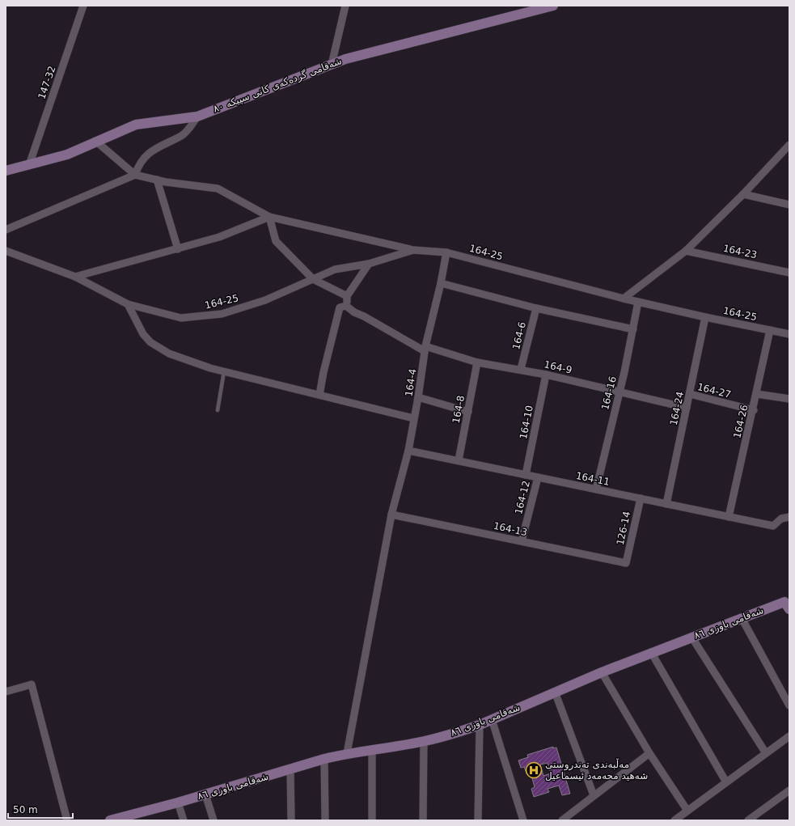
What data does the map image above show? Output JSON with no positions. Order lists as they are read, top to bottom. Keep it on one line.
{"streets":{"street":["147-32","شەقامی گردەکەی کانی سپیکە ٨٠","164-23","164-25","164-6","164-9","164-4","164-27","164-16","164-24","164-8","164-26","164-10","164-11","164-12","126-14","164-13","شەقامی باوزی ٨٦"]},"crossings":[["147-32","شەقامی گردەکەی کانی سپیکە ٨٠"],["164-25","164-4"],["164-25","164-16"],["164-25","164-24"],["164-25","164-26"],["164-6","164-9"],["164-9","164-4"],["164-9","164-16"],["164-9","164-24"],["164-9","164-8"],["164-9","164-10"],["164-4","164-11"],["164-4","164-13"],["164-4","شەقامی باوزی ٨٦"],["164-27","164-24"],["164-27","164-26"],["164-16","164-11"],["164-24","164-11"],["164-8","164-11"],["164-26","164-11"],["164-10","164-11"],["164-11","164-12"],["164-11","126-14"],["164-12","164-13"],["126-14","164-13"]],"places":{"hospital":["مەڵبەندی تەندروستی شەهید محەمەد ئیسماعیل"]},"scale_bar":"50 m"}
